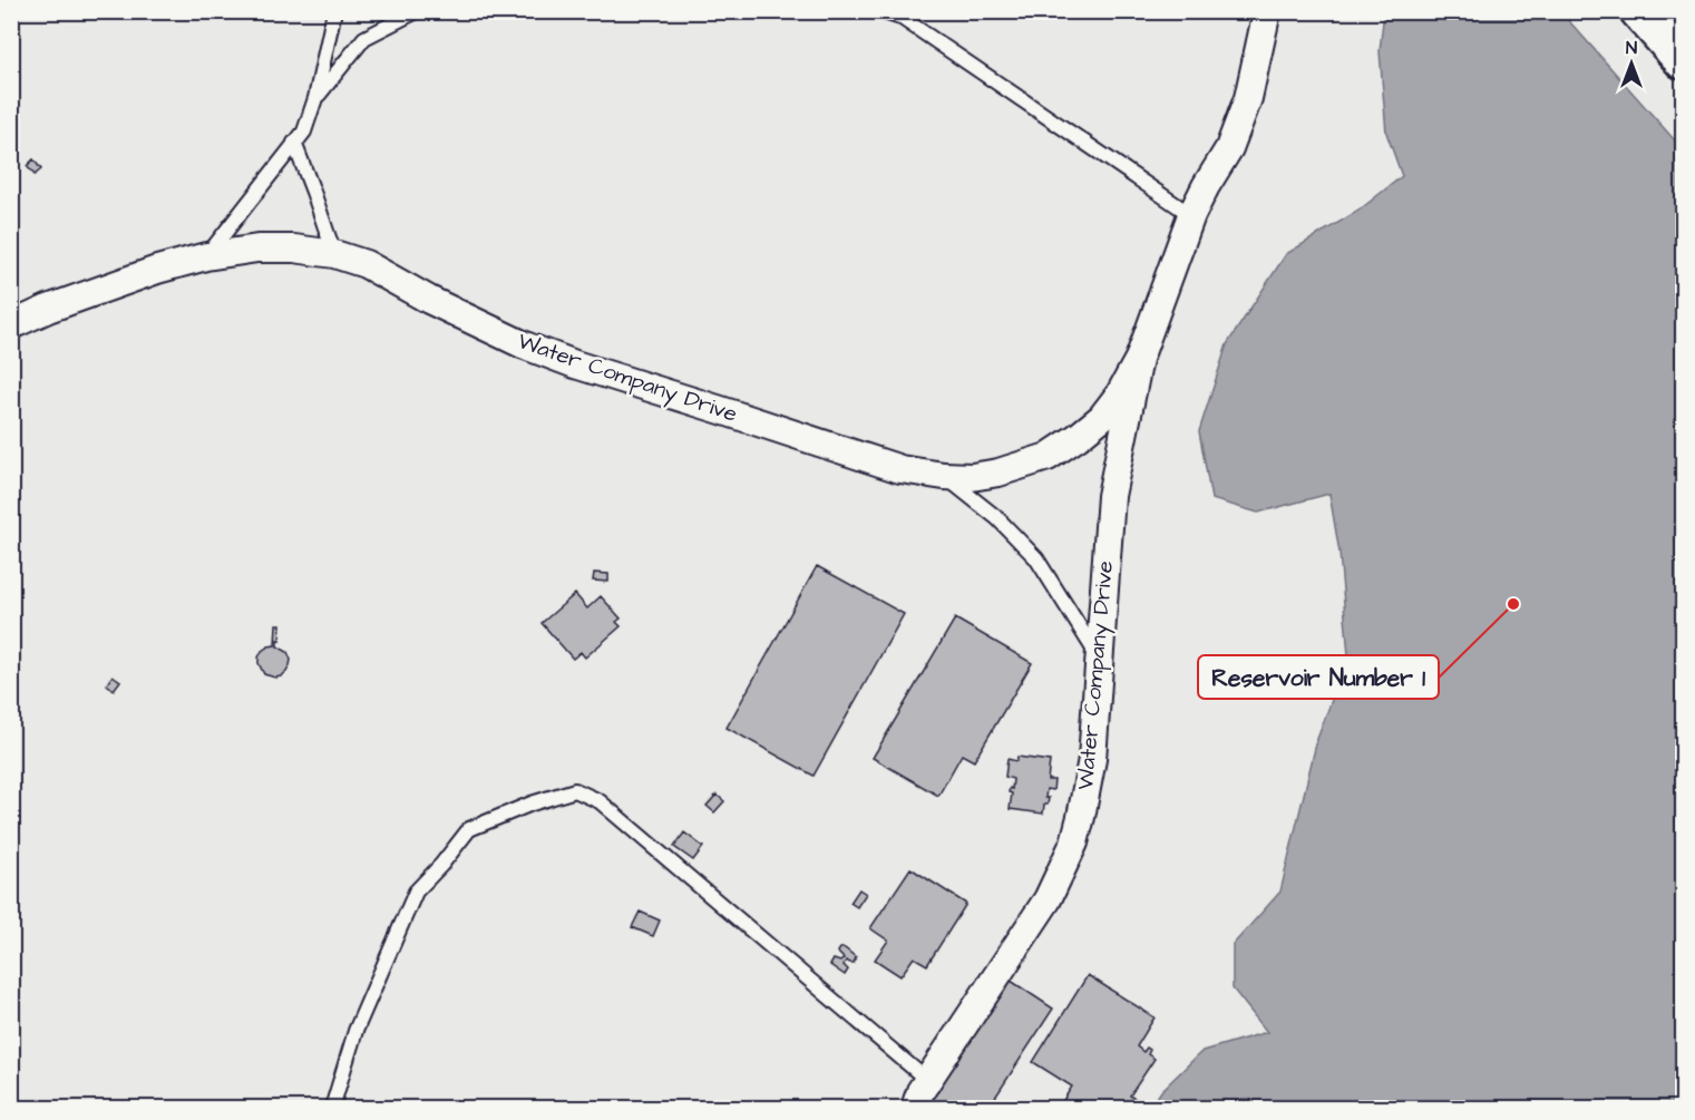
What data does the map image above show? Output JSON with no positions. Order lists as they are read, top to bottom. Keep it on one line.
{"streets":{"street":["Water Company Drive"]},"places":["Reservoir Number 1"],"north":"top"}
